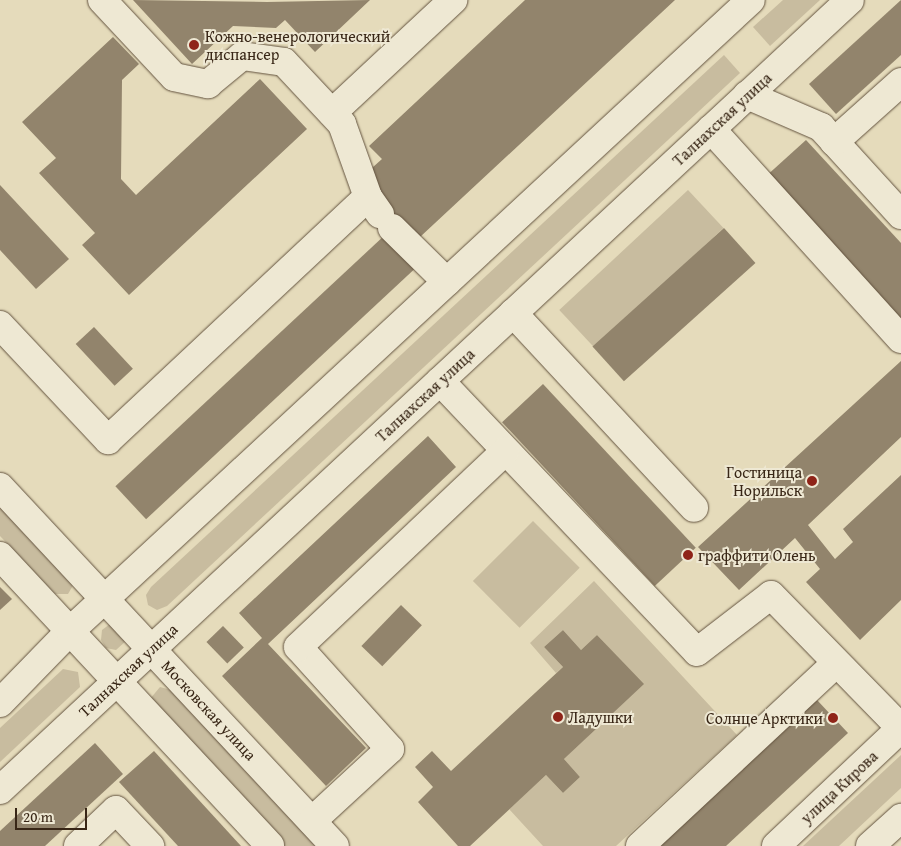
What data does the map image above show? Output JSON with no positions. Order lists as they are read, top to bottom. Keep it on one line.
{"streets":{"street":["Талнахская улица","Московская улица","улица Кирова"]},"crossings":[["Талнахская улица","Московская улица"]],"places":["Кожно-венерологический диспансер","Гостиница Норильск","граффити Олень","Ладушки","Солнце Арктики"],"scale_bar":"20 m"}
